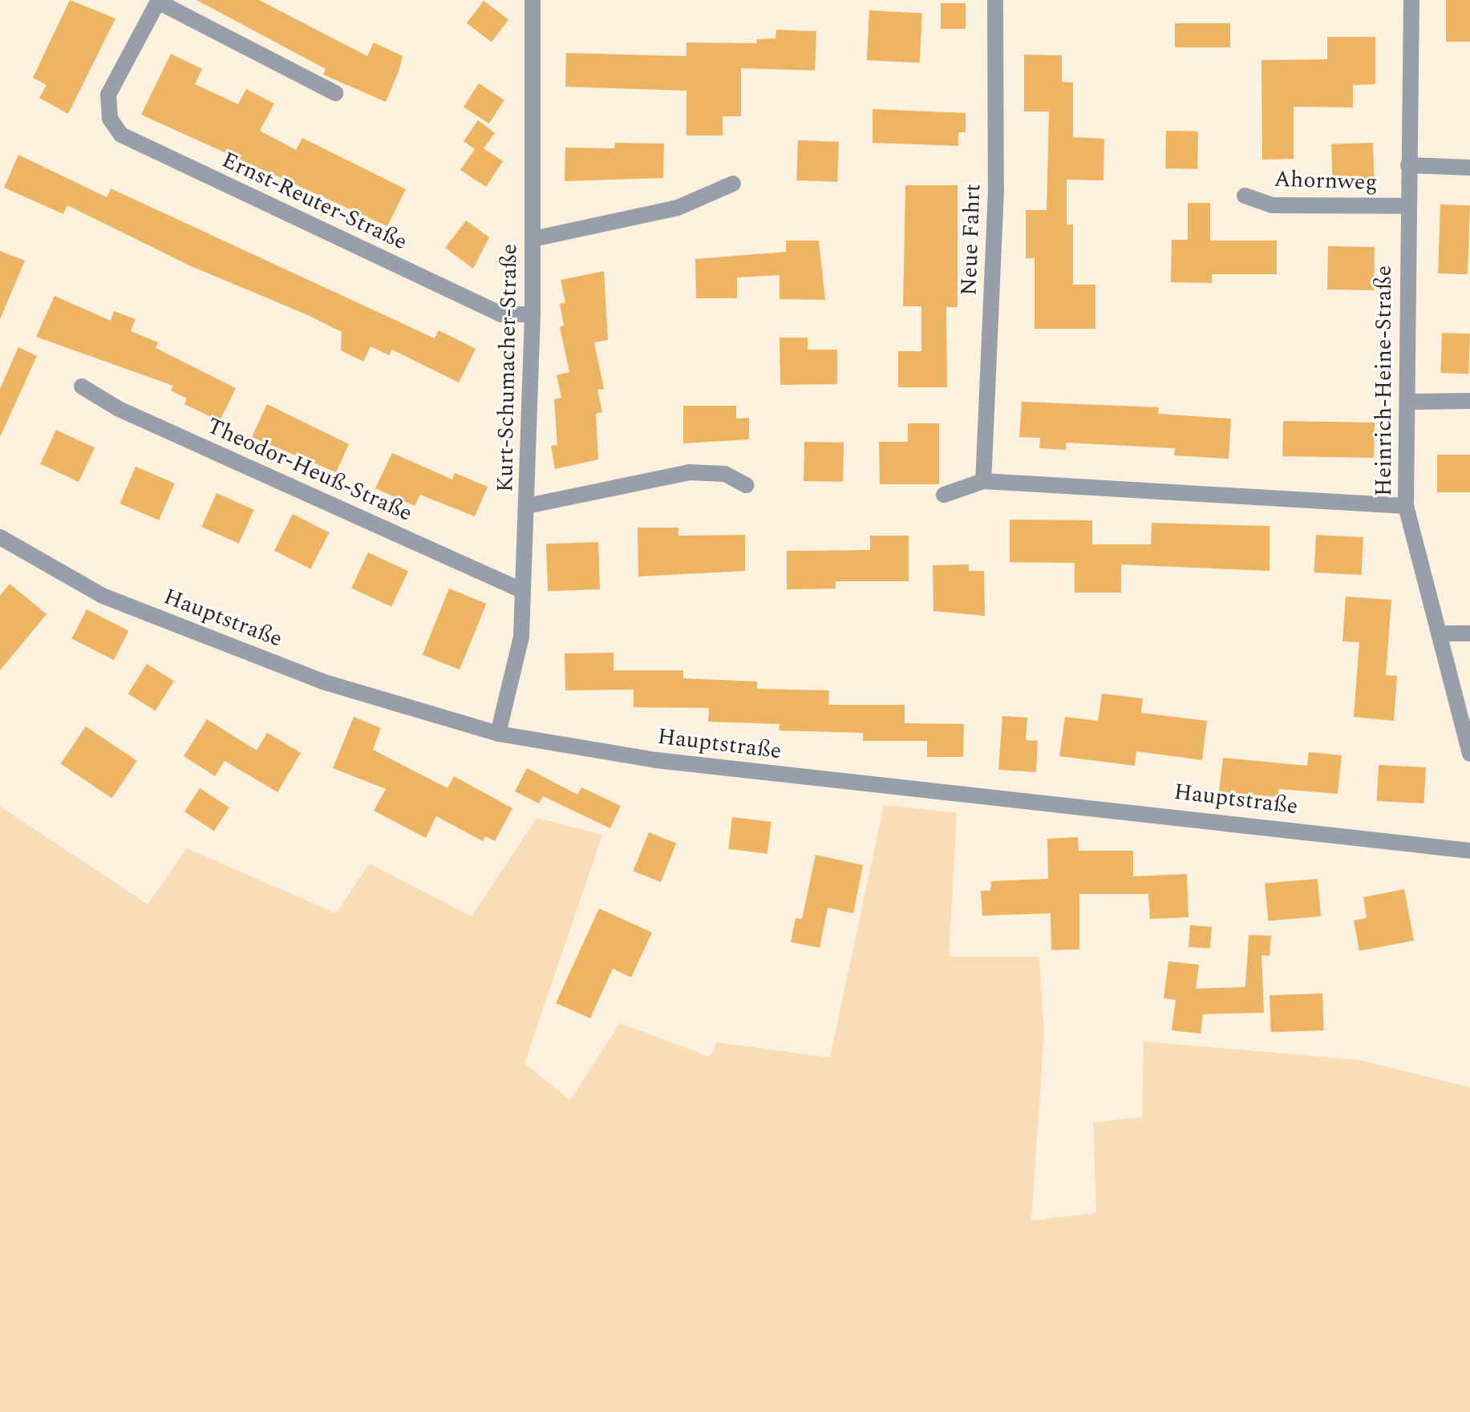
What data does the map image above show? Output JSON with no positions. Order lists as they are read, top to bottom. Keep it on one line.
{"streets":{"street":["Ahornweg","Ernst-Reuter-Straße","Neue Fahrt","Kurt-Schumacher-Straße","Heinrich-Heine-Straße","Theodor-Heuß-Straße","Hauptstraße"]},"crossings":[["Ahornweg","Heinrich-Heine-Straße"],["Ernst-Reuter-Straße","Kurt-Schumacher-Straße"],["Kurt-Schumacher-Straße","Theodor-Heuß-Straße"],["Kurt-Schumacher-Straße","Hauptstraße"]]}
